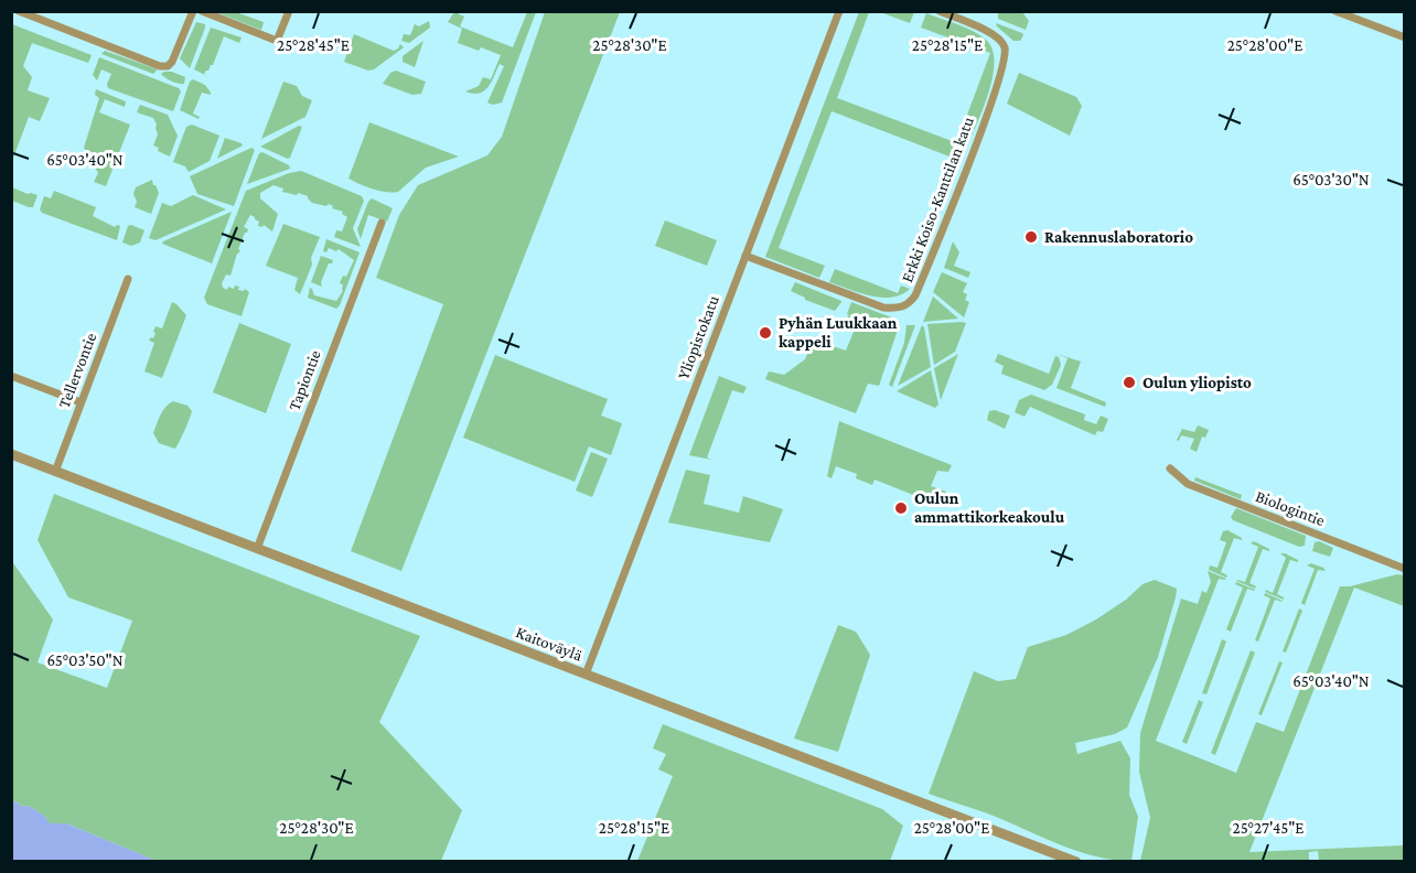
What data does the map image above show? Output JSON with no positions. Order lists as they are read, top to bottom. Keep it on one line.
{"streets":{"street":["Erkki Koiso-Kanttilan katu","Yliopistokatu","Tellervontie","Tapiontie","Biologintie","Kaitoväylä"]},"crossings":[["Erkki Koiso-Kanttilan katu","Yliopistokatu"],["Yliopistokatu","Kaitoväylä"],["Tellervontie","Kaitoväylä"],["Tapiontie","Kaitoväylä"]],"places":["Rakennuslaboratorio","Pyhän Luukkaan kappeli","Oulun yliopisto","Oulun ammattikorkeakoulu"],"coordinates":["25°28'45\"E","25°28'30\"E","25°28'15\"E","25°28'00\"E","65°03'40\"N","65°03'30\"N","65°03'50\"N","25°27'45\"E"]}
